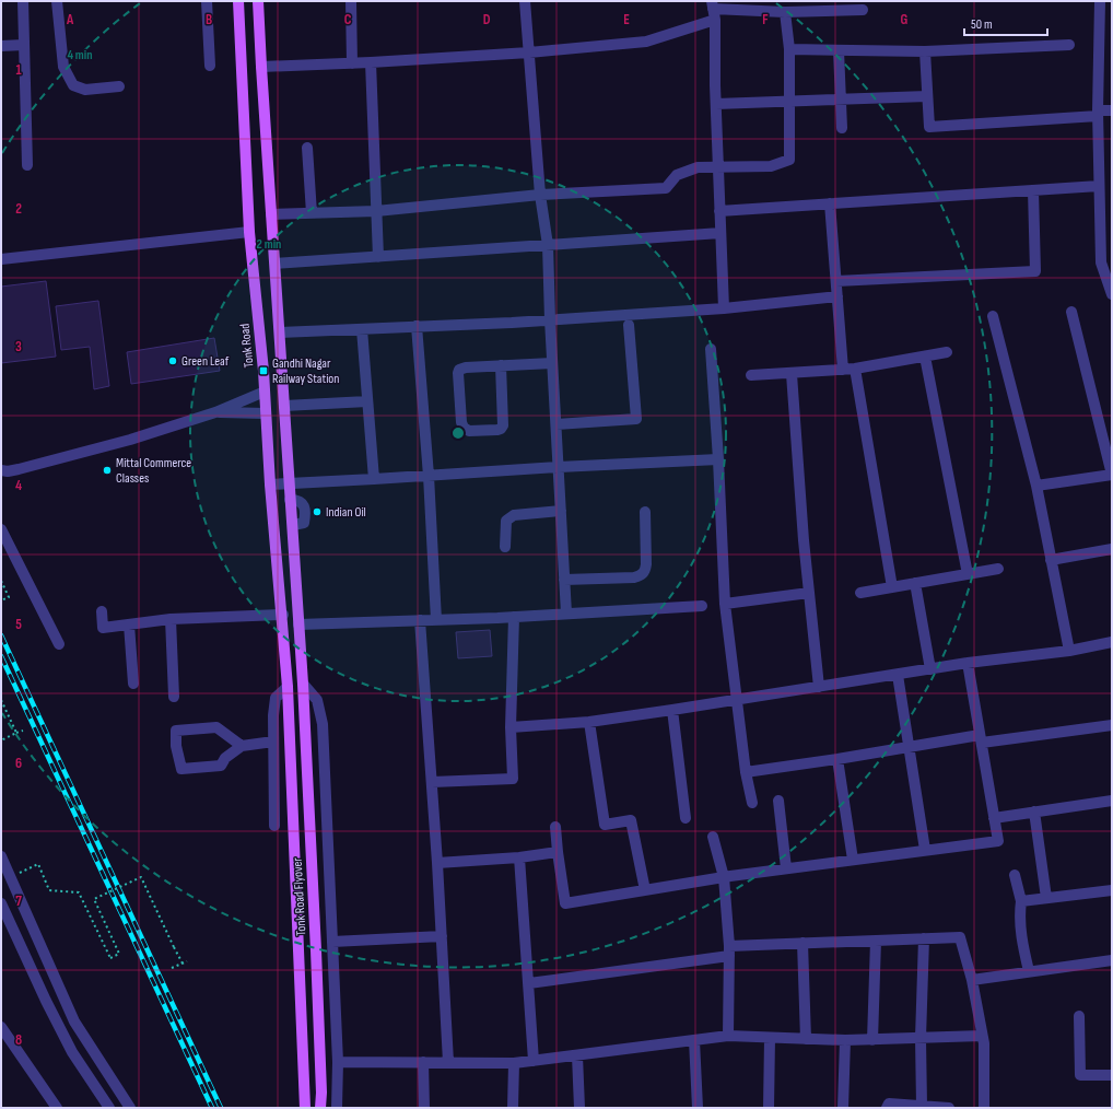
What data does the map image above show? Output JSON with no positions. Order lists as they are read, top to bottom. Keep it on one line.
{"streets":{"main road":["Tonk Road","Tonk Road Flyover"]},"crossings":[["Tonk Road","Tonk Road Flyover"]],"places":{"other":["Green Leaf","Mittal Commerce Classes","Indian Oil"],"transit":["Gandhi Nagar Railway Station"]},"scale_bar":"50 m","grid":{"columns":["A","B","C","D","E","F","G"],"rows":["1","2","3","4","5","6","7","8"]},"rings":["4 min","2 min"]}
